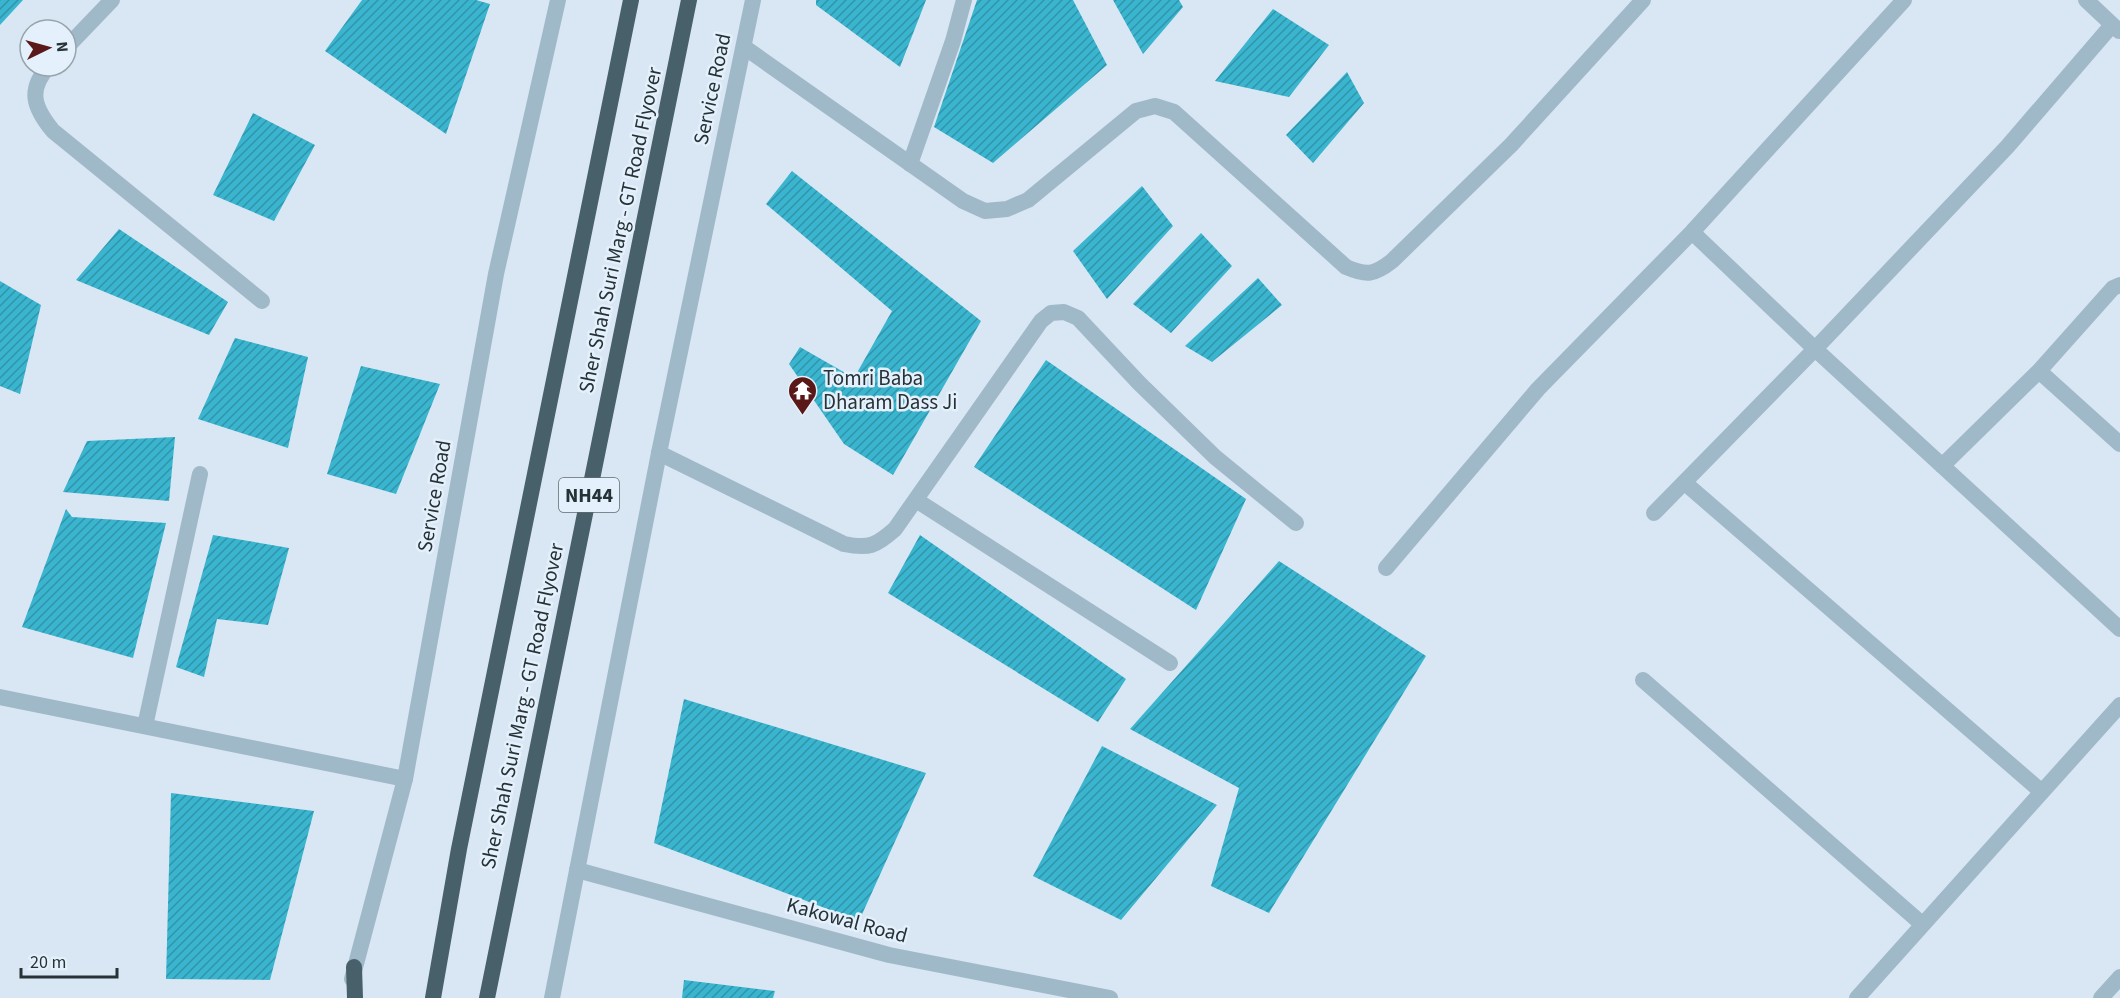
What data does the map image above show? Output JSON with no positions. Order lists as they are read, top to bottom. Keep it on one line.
{"streets":{"highway":["Sher Shah Suri Marg - GT Road Flyover","NH44"],"street":["Service Road","Kakowal Road"]},"crossings":[["Service Road","Kakowal Road"]],"places":{"temple":["Tomri Baba Dharam Dass Ji"]},"scale_bar":"20 m","north":"right"}
